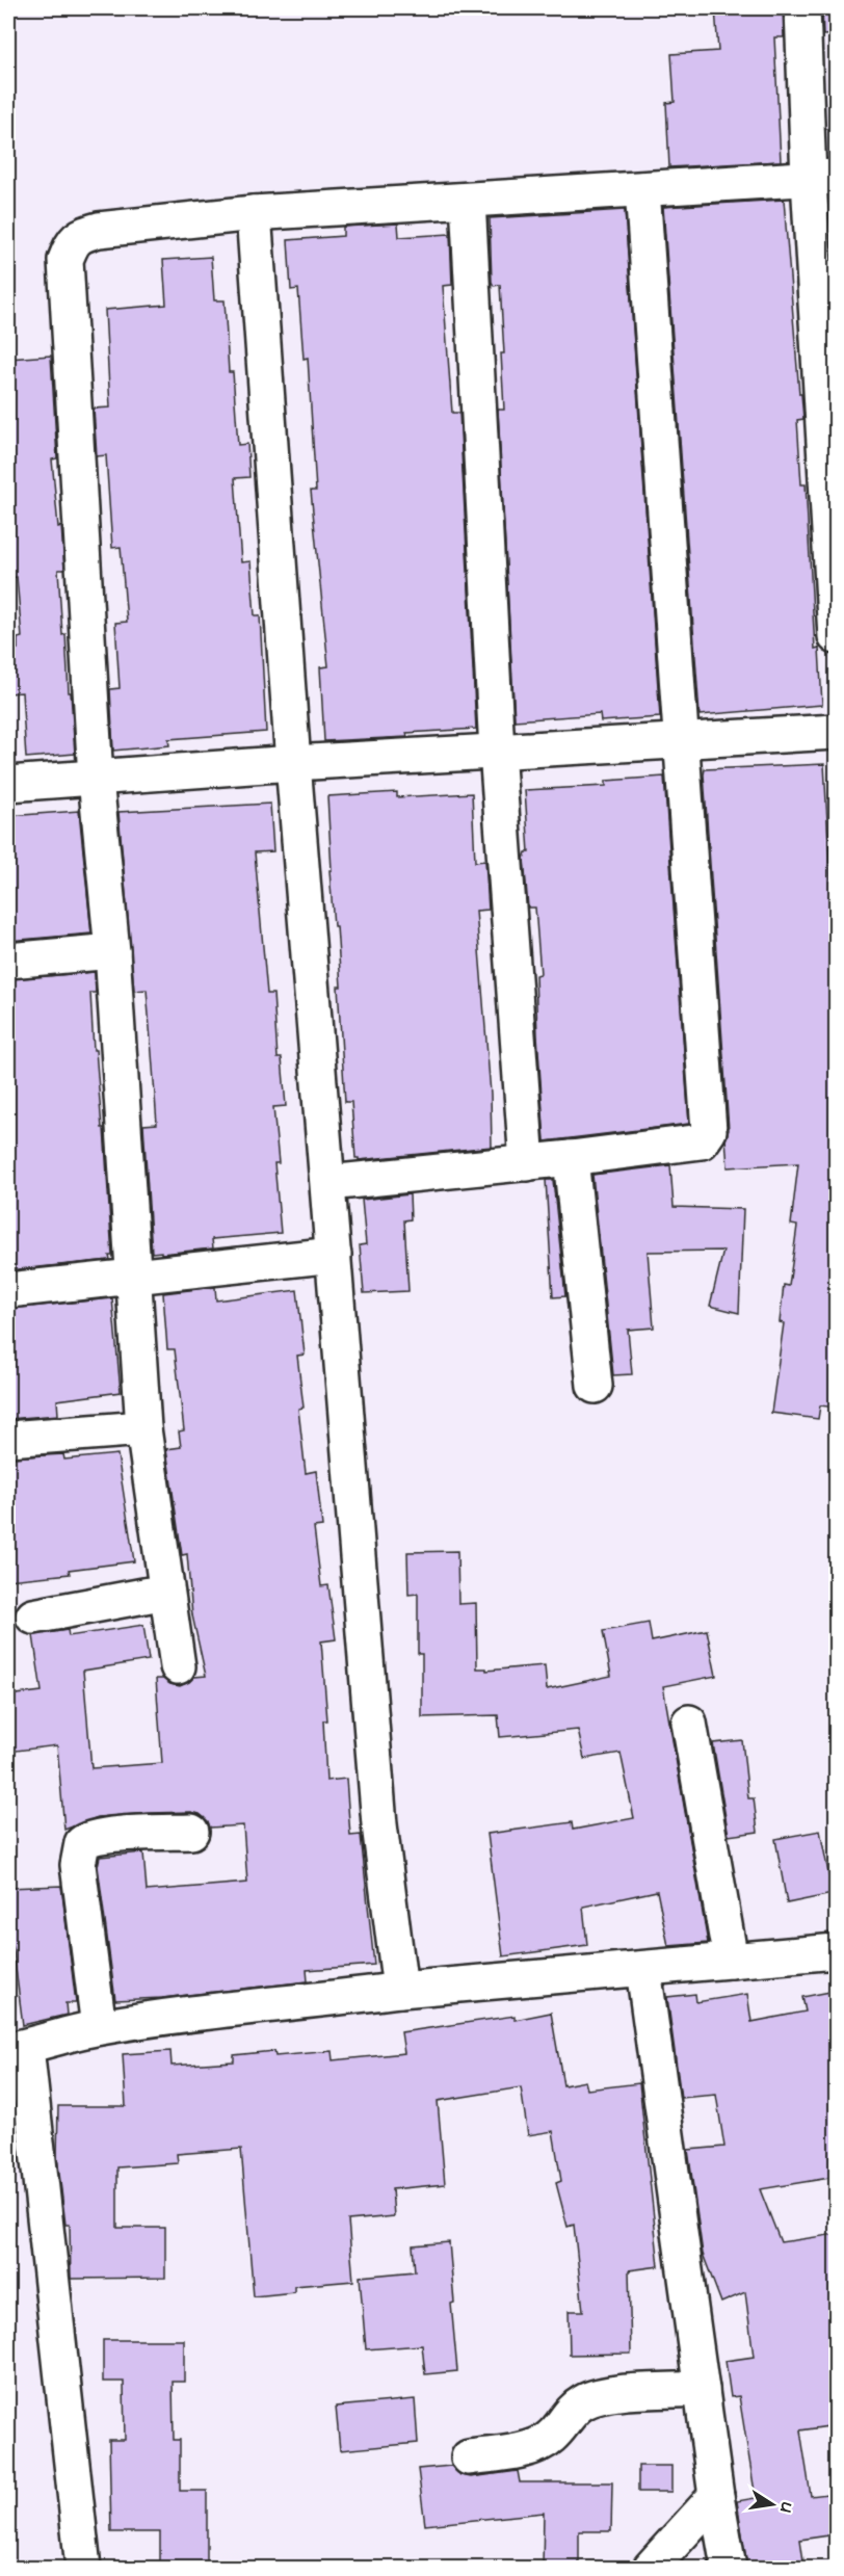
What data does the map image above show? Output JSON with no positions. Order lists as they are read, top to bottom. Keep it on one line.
{"north":"right"}
